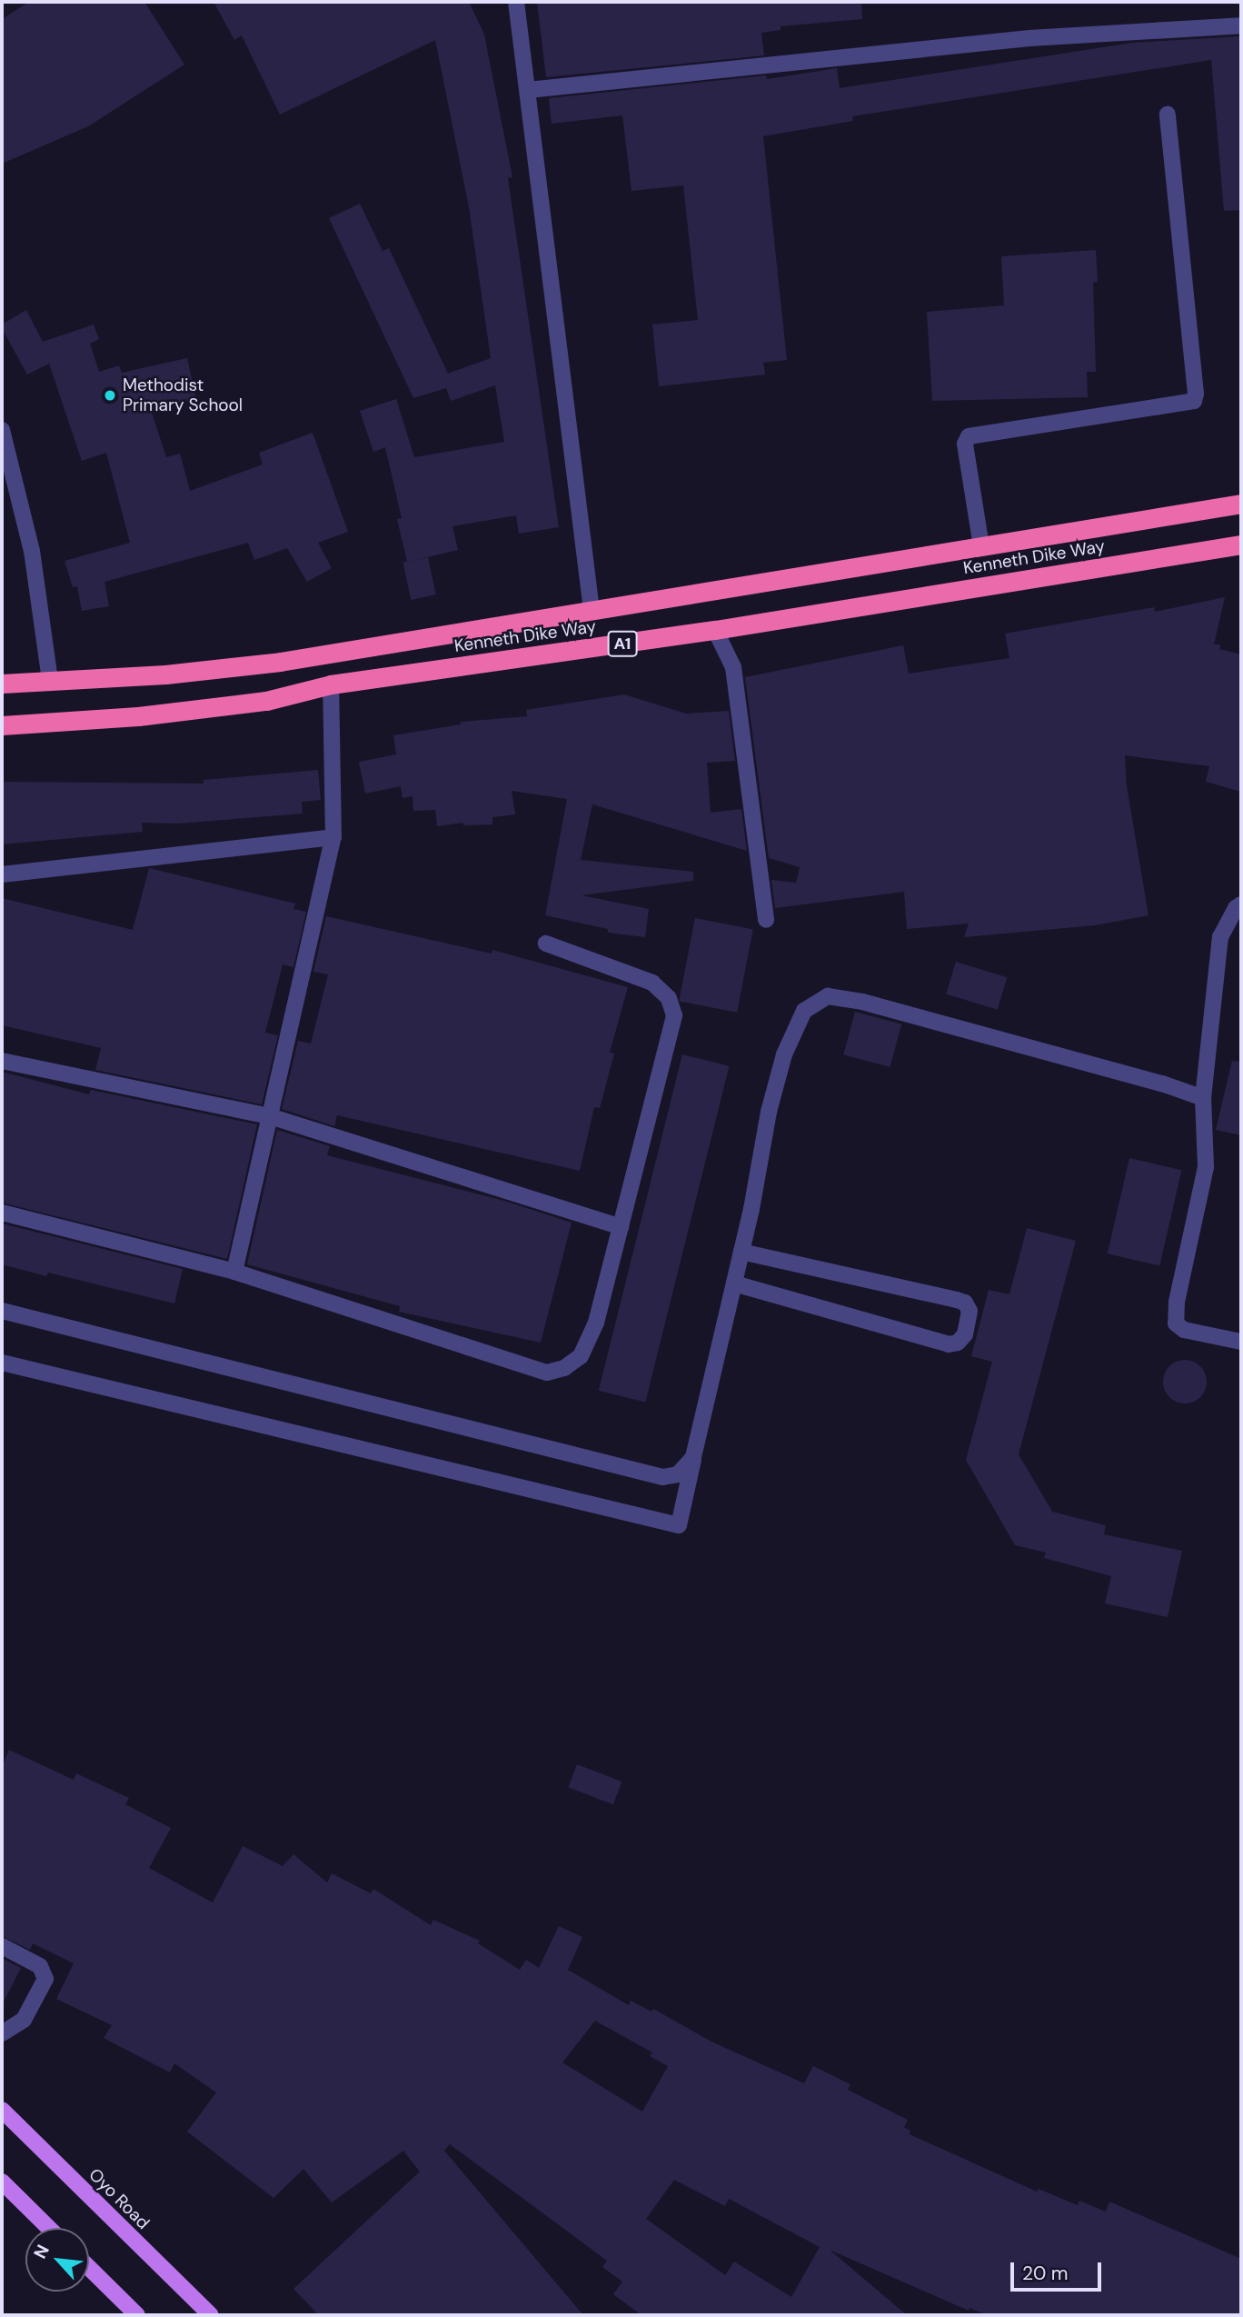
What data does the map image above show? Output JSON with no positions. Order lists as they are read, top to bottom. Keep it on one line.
{"streets":{"highway":["Kenneth Dike Way","A1"],"main road":["Oyo Road"]},"places":["Methodist Primary School"],"scale_bar":"20 m","north":"top left"}
